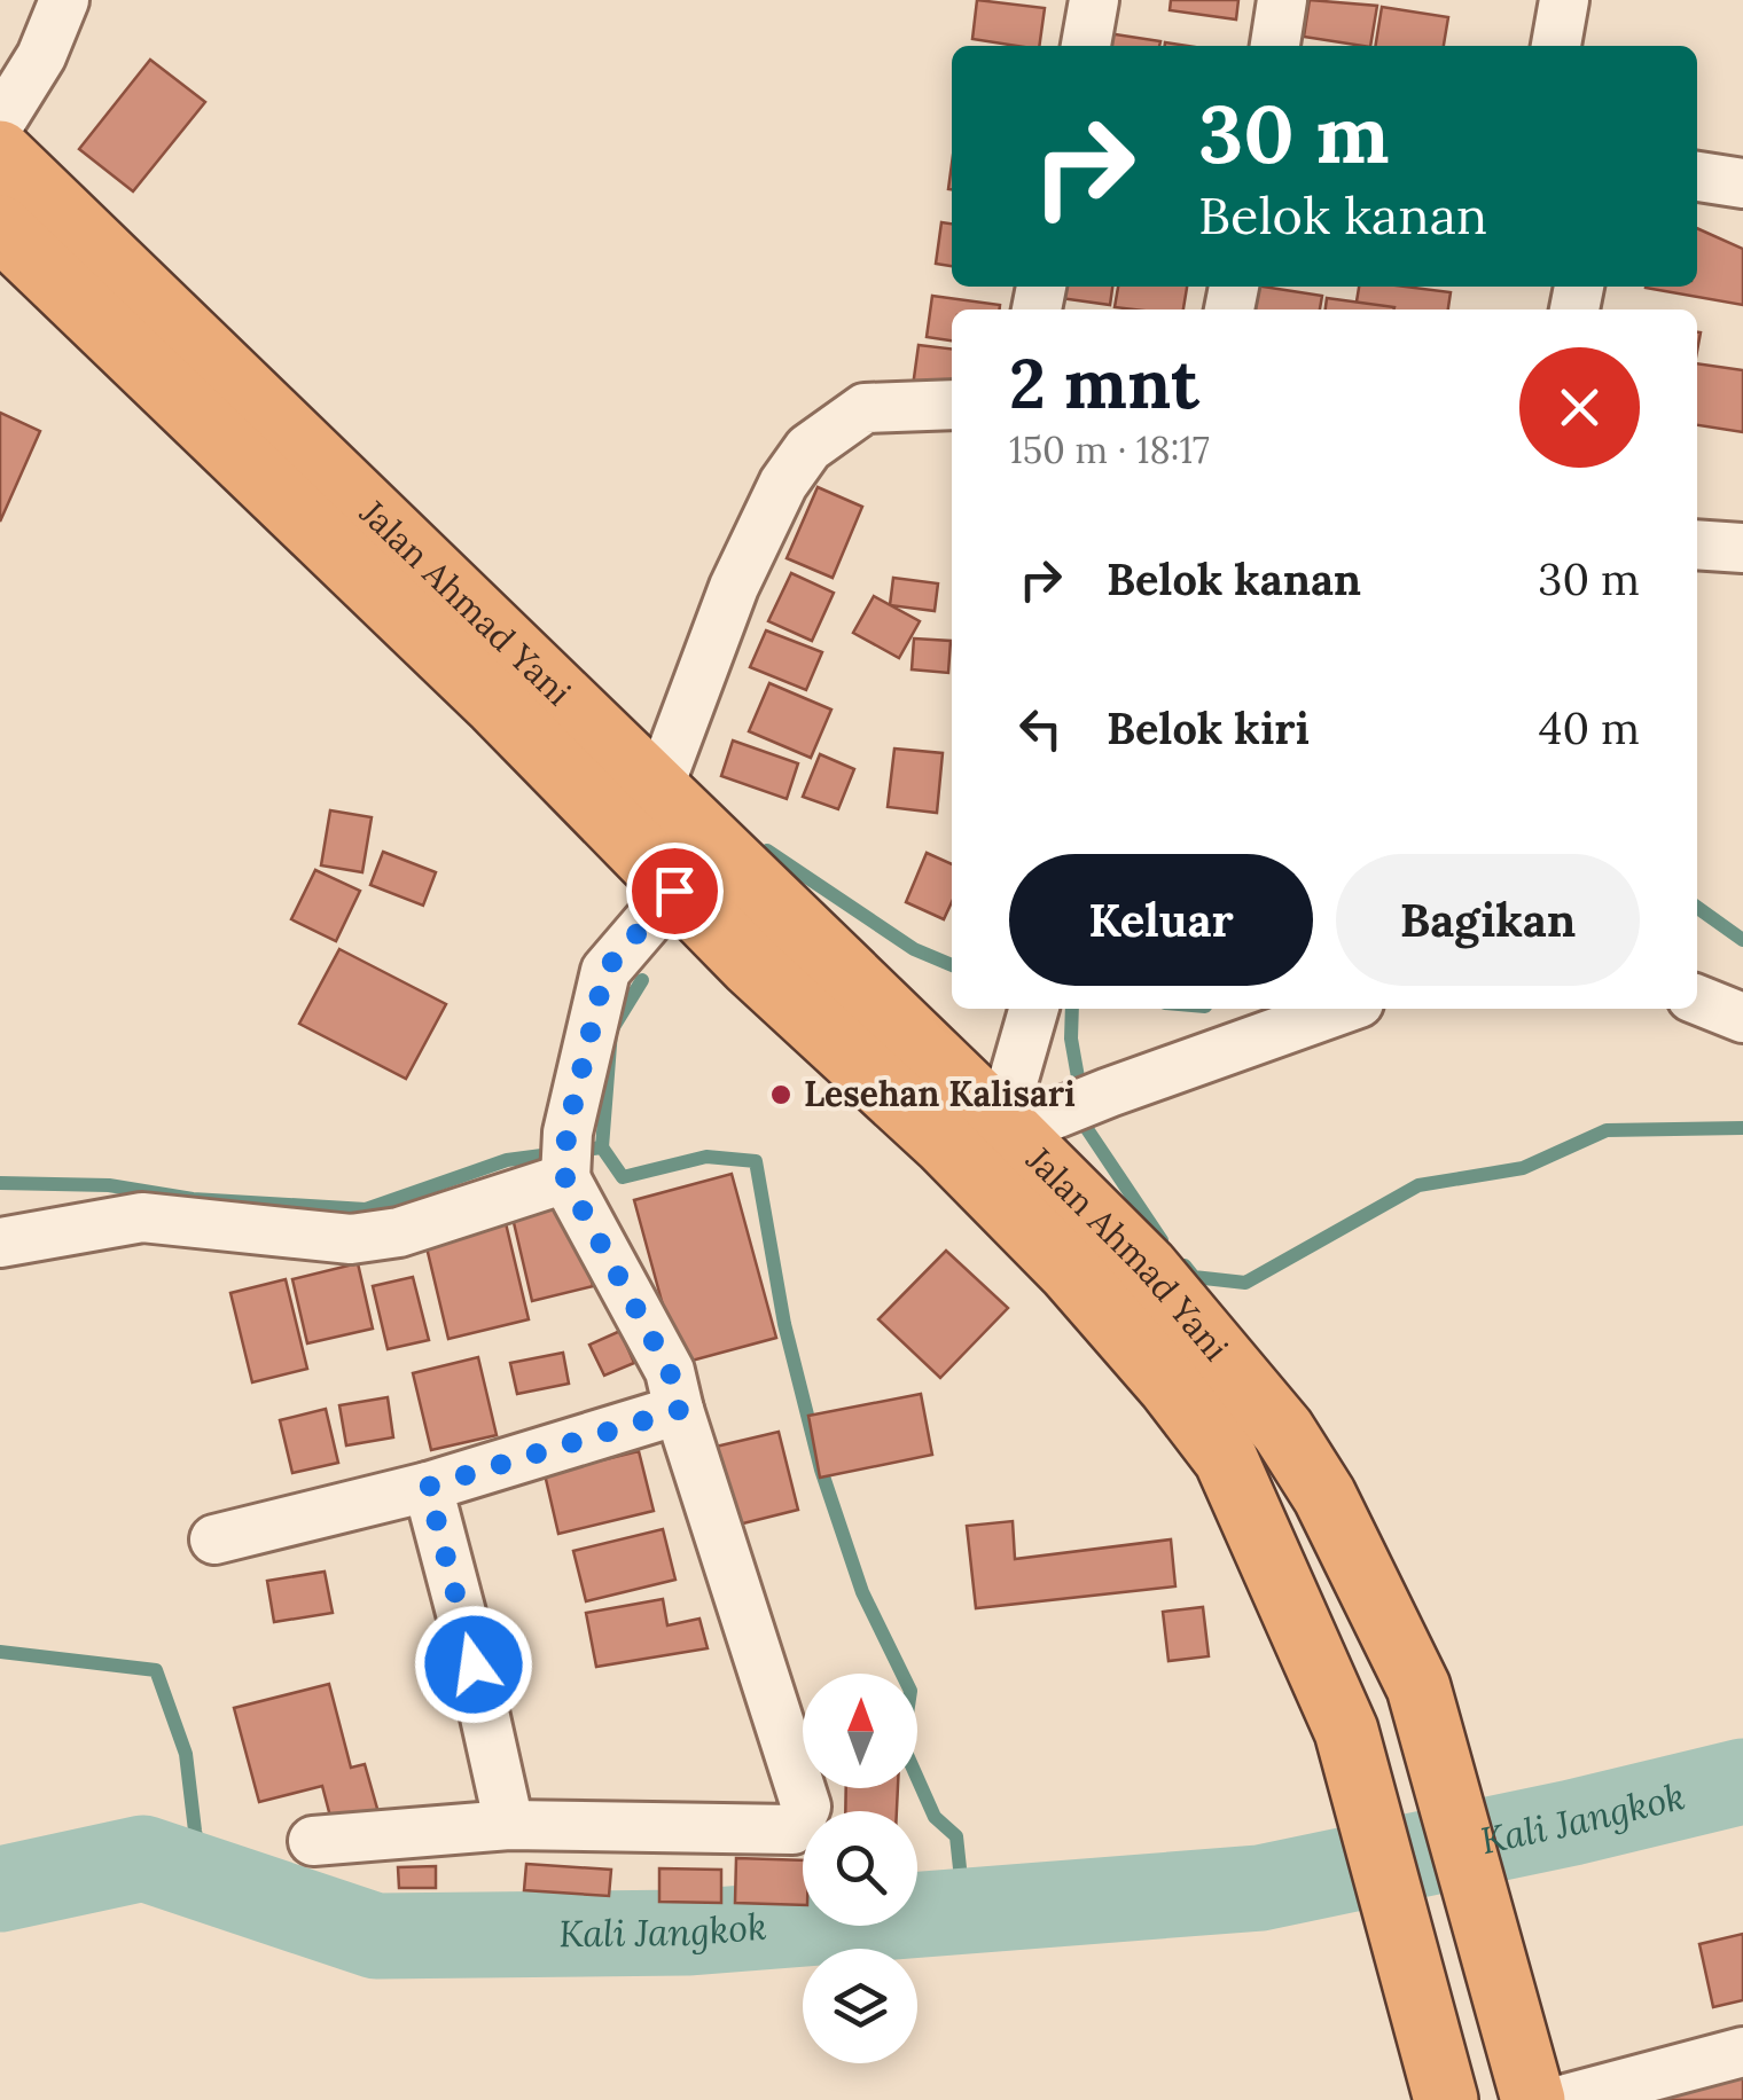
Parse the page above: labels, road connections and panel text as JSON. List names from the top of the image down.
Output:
{
  "streets": {
    "highway": ["Jalan Ahmad Yani"]
  },
  "water": ["Kali Jangkok"],
  "places": ["Lesehan Kalisari"],
  "north": "top",
  "page": {
    "turn": ["30 m", "Belok kanan"],
    "heading": ["2 mnt", "150 m · 18:17"],
    "list": [
      {
        "name": "Belok kanan",
        "value": "30 m"
      },
      {
        "name": "Belok kiri",
        "value": "40 m"
      }
    ],
    "buttons": ["Keluar", "Bagikan"]
  }
}
